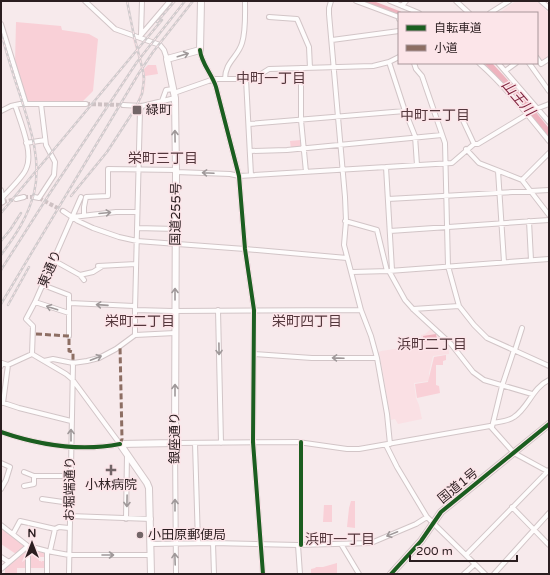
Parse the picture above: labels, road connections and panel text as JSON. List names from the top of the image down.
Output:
{
  "streets": {
    "highway": ["国道255号", "銀座通り", "国道1号"],
    "street": ["東通り", "お堀端通り"]
  },
  "crossings": [
    ["国道255号", "銀座通り"]
  ],
  "one_way": ["国道255号"],
  "districts": [
    "中町一丁目",
    "中町二丁目",
    "栄町三丁目",
    "栄町二丁目",
    "栄町四丁目",
    "浜町二丁目",
    "浜町一丁目"
  ],
  "water": ["山王川"],
  "places": {
    "transit": ["緑町"],
    "health": ["小林病院"],
    "other": ["小田原郵便局"]
  },
  "legend": ["自転車道", "小道"],
  "scale_bar": "200 m",
  "north": "top"
}
